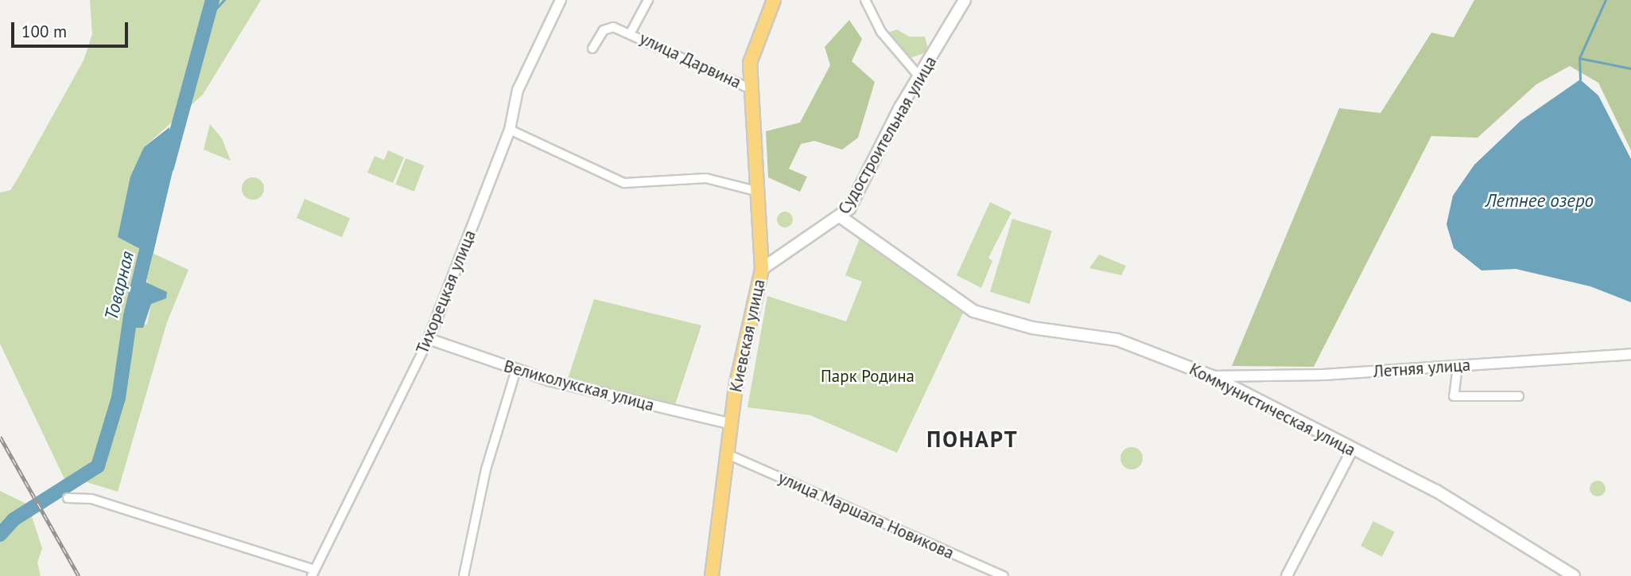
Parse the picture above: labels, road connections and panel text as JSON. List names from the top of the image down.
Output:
{
  "streets": {
    "main road": ["Судостроительная улица", "Киевская улица", "Коммунистическая улица"],
    "street": [
      "улица Дарвина",
      "Тихорецкая улица",
      "Летняя улица",
      "Великолукская улица",
      "улица Маршала Новикова"
    ]
  },
  "crossings": [
    ["улица Дарвина", "Киевская улица"],
    ["Судостроительная улица", "Киевская улица"],
    ["Судостроительная улица", "Коммунистическая улица"],
    ["Тихорецкая улица", "Великолукская улица"],
    ["Киевская улица", "Великолукская улица"],
    ["Киевская улица", "улица Маршала Новикова"],
    ["Летняя улица", "Коммунистическая улица"]
  ],
  "districts": ["ПОНАРТ"],
  "water": ["Летнее озеро", "Товарная"],
  "parks": ["Парк Родина"],
  "scale_bar": "100 m"
}
